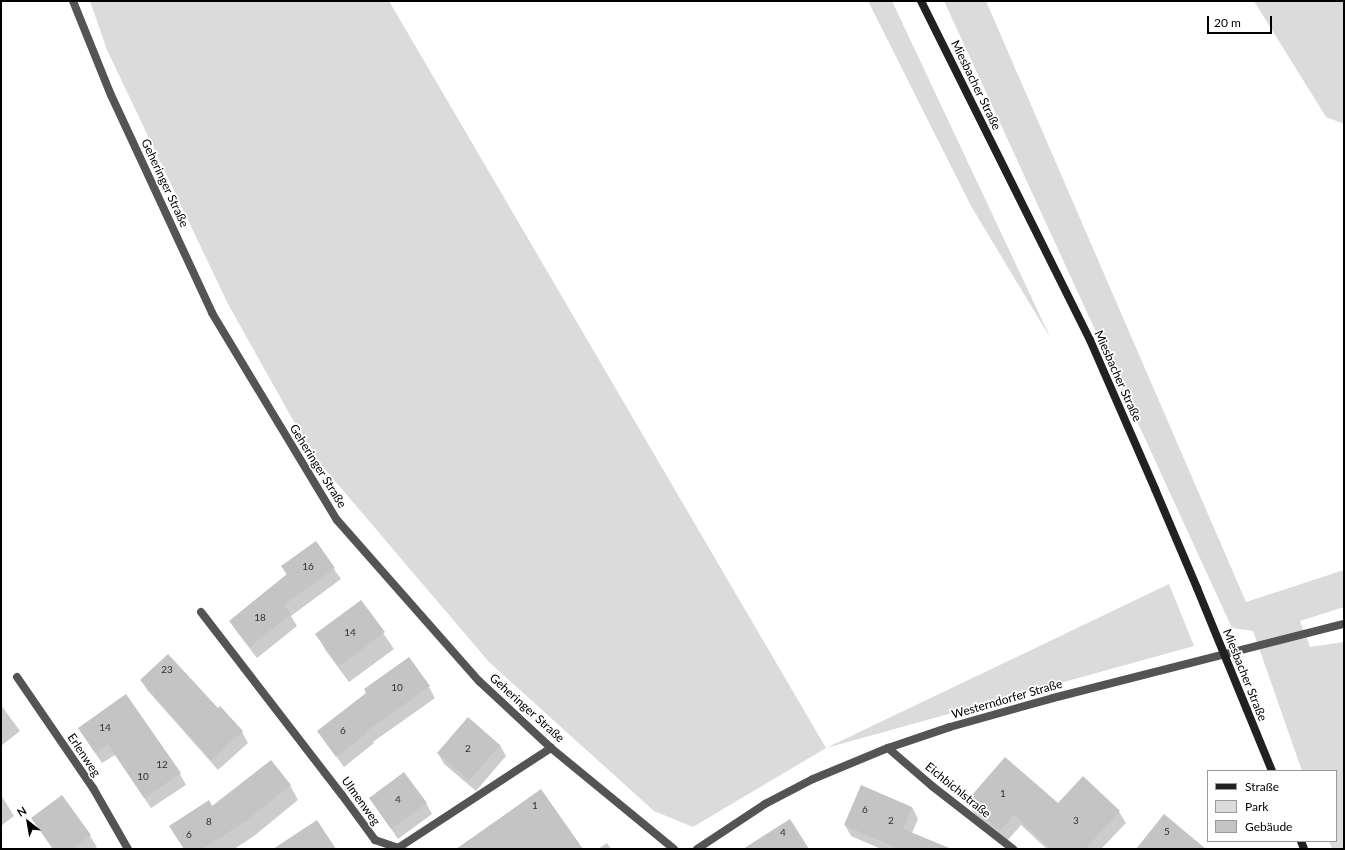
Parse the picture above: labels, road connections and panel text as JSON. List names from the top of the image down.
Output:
{
  "streets": {
    "main road": ["Miesbacher Straße"],
    "street": [
      "Geheringer Straße",
      "Westerndorfer Straße",
      "Erlenweg",
      "Eichbichlstraße",
      "Ulmenweg"
    ]
  },
  "crossings": [
    ["Geheringer Straße", "Ulmenweg"],
    ["Westerndorfer Straße", "Eichbichlstraße"]
  ],
  "house_numbers": [
    "16",
    "18",
    "14",
    "23",
    "10",
    "14",
    "6",
    "2",
    "12",
    "10",
    "1",
    "4",
    "1",
    "6",
    "2",
    "3",
    "8",
    "5",
    "4",
    "6"
  ],
  "legend": ["Straße", "Park", "Gebäude"],
  "scale_bar": "20 m",
  "north": "top left"
}
